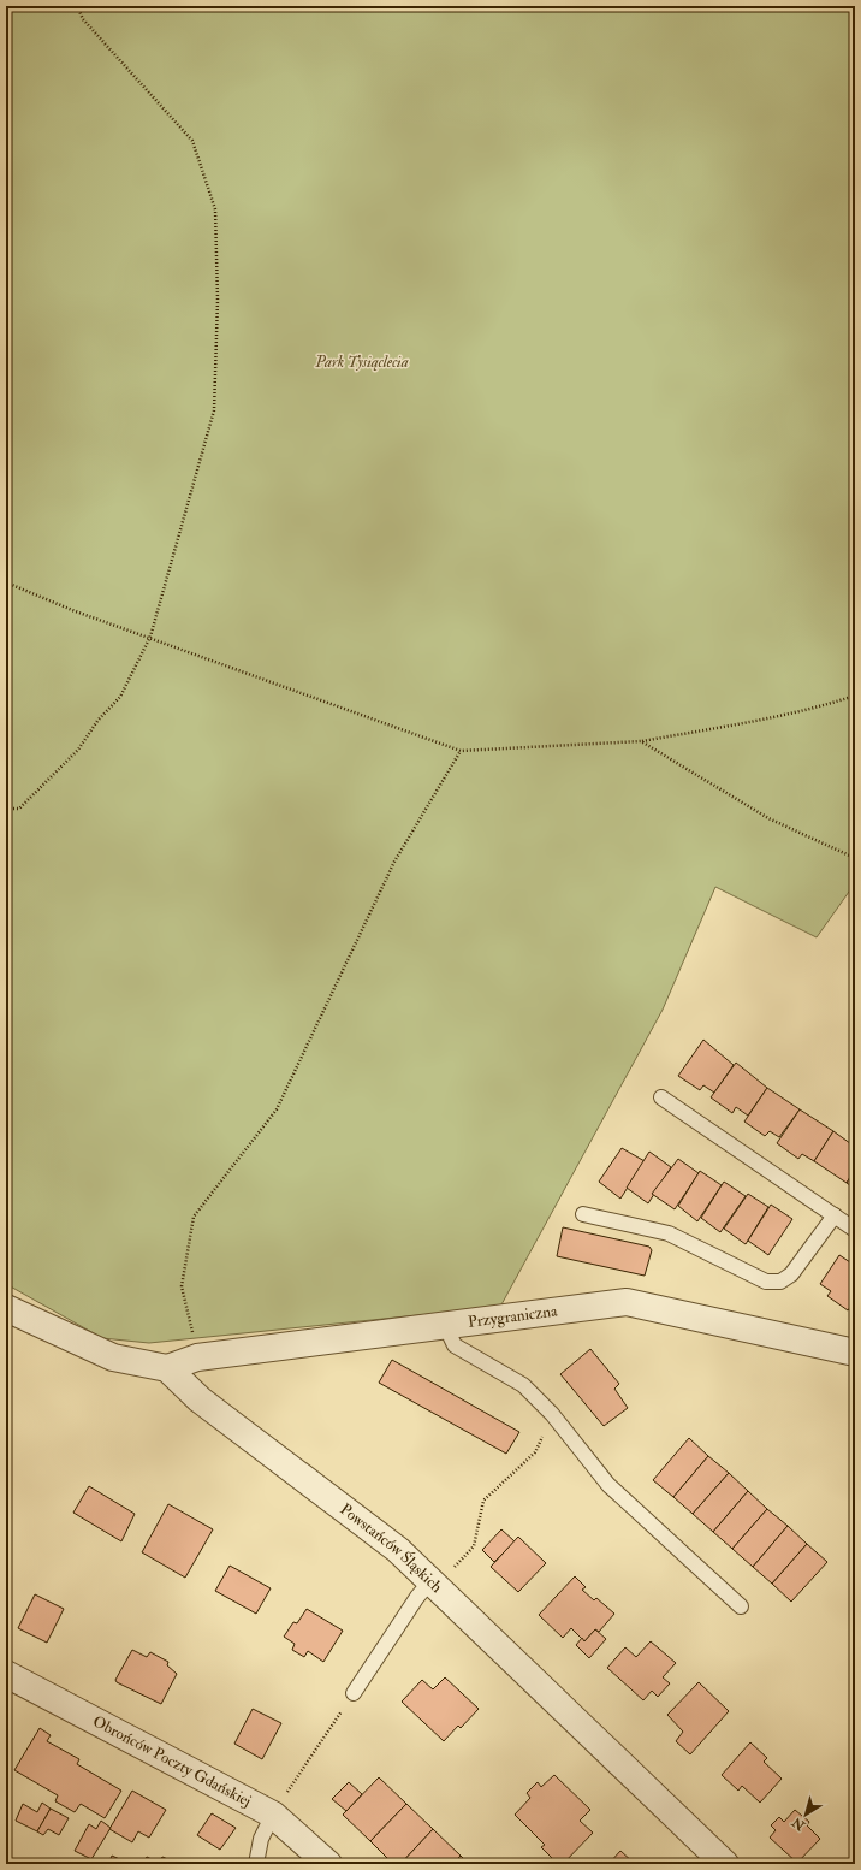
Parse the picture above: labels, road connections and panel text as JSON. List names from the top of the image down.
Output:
{
  "streets": {
    "street": ["Przygraniczna", "Powstańców Śląskich", "Obrońców Poczty Gdańskiej"]
  },
  "crossings": [
    ["Przygraniczna", "Powstańców Śląskich"]
  ],
  "parks": ["Park Tysiąclecia"],
  "north": "bottom left"
}
